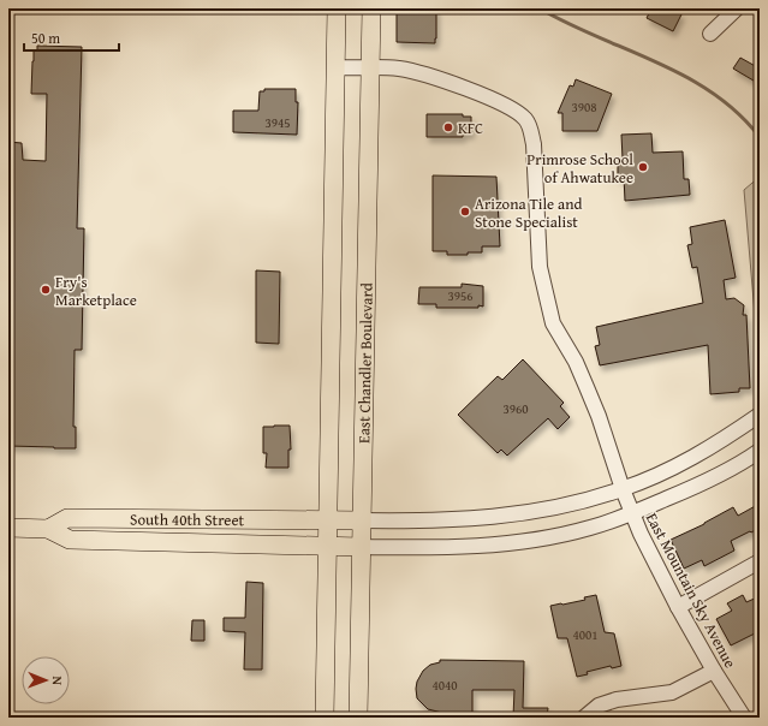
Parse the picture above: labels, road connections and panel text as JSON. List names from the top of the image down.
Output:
{
  "streets": {
    "main road": ["East Chandler Boulevard", "South 40th Street"],
    "street": ["East Mountain Sky Avenue"]
  },
  "crossings": [
    ["East Chandler Boulevard", "South 40th Street"],
    ["East Chandler Boulevard", "East Mountain Sky Avenue"]
  ],
  "places": [
    "KFC",
    "Primrose School of Ahwatukee",
    "Arizona Tile and Stone Specialist",
    "Fry's Marketplace"
  ],
  "house_numbers": [
    "3908",
    "3945",
    "3956",
    "3960",
    "4001",
    "4040"
  ],
  "scale_bar": "50 m",
  "north": "right"
}
